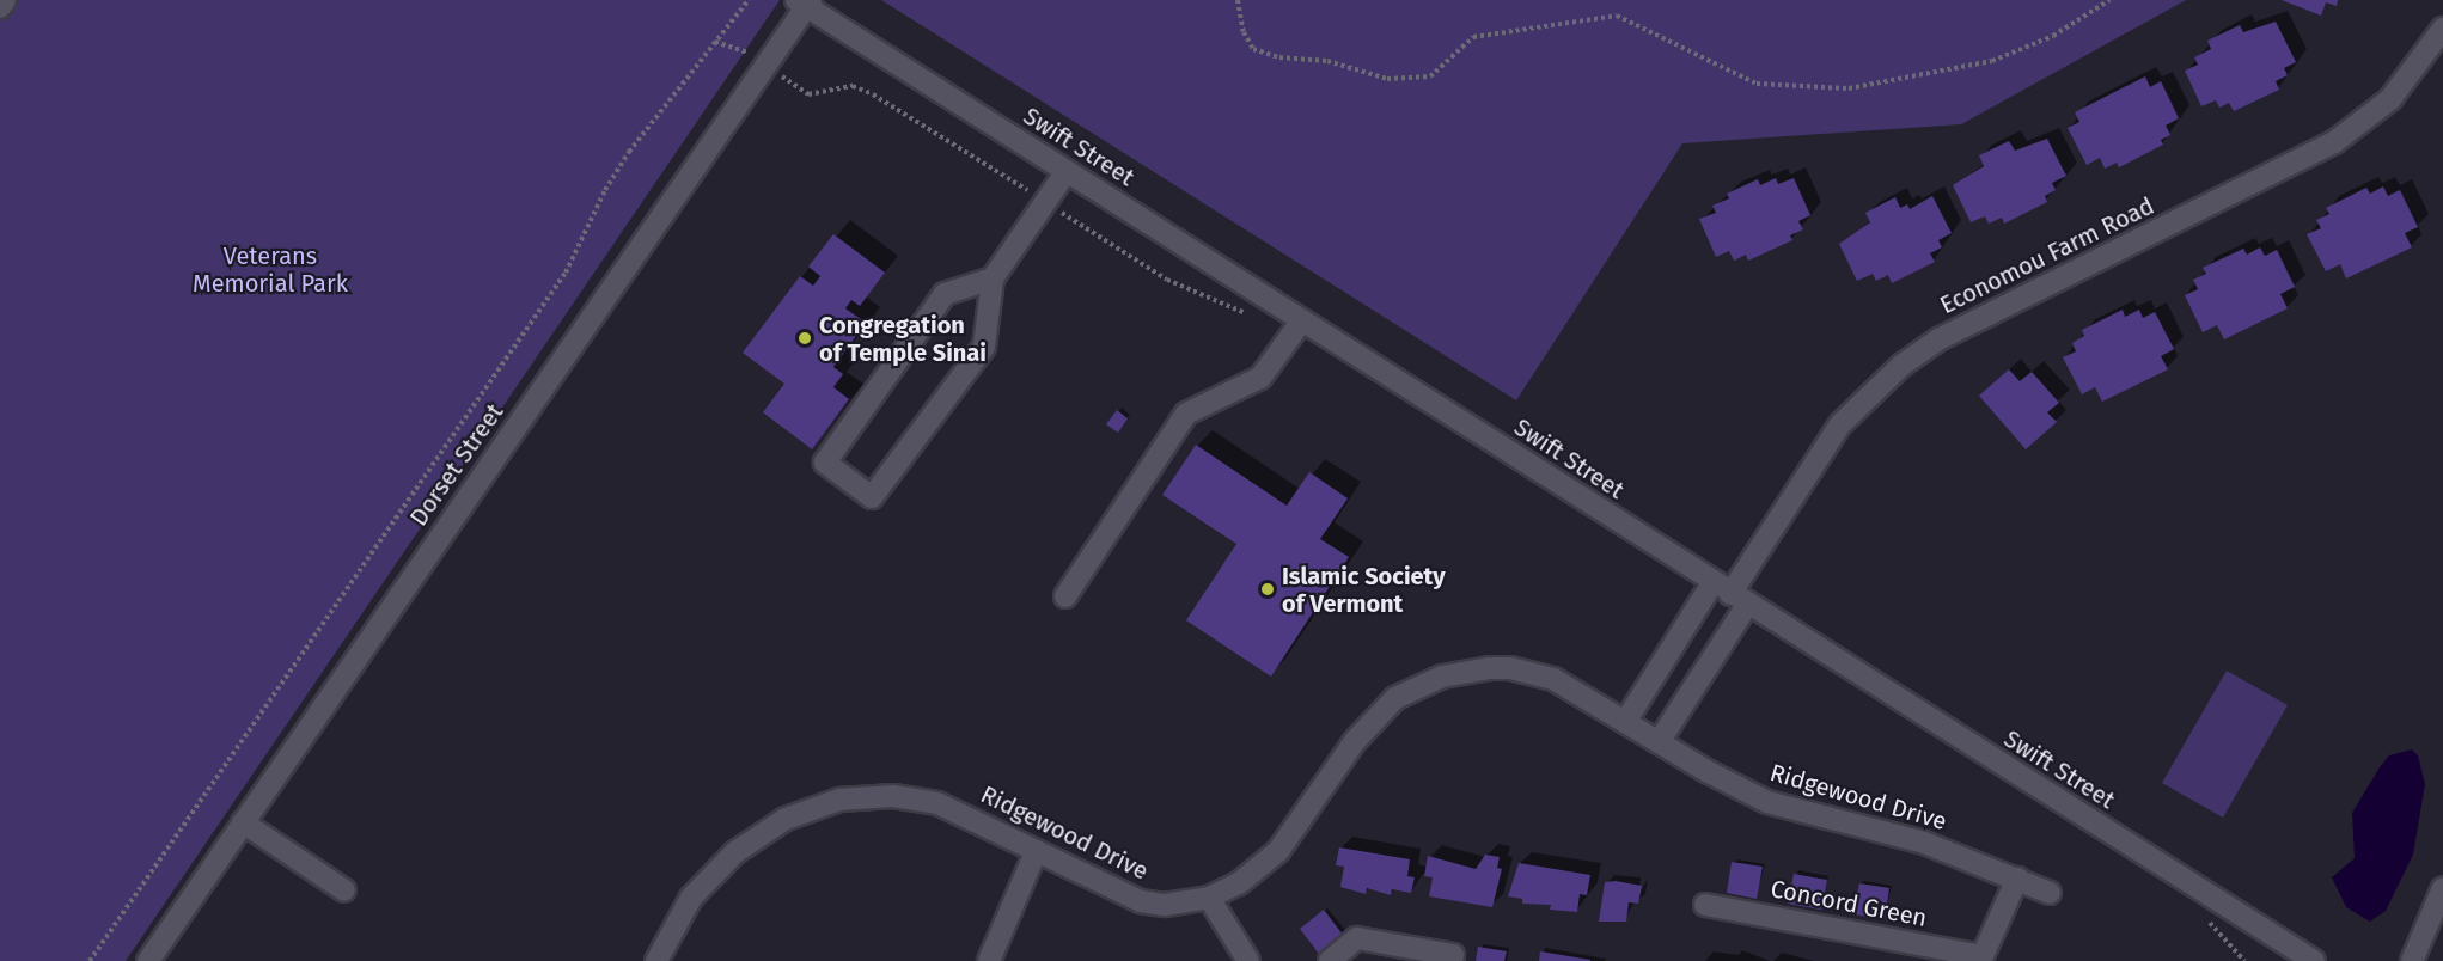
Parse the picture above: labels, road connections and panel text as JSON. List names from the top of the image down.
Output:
{
  "streets": {
    "street": [
      "Swift Street",
      "Economou Farm Road",
      "Dorset Street",
      "Ridgewood Drive",
      "Concord Green"
    ]
  },
  "crossings": [
    ["Swift Street", "Economou Farm Road"],
    ["Swift Street", "Dorset Street"]
  ],
  "parks": ["Veterans Memorial Park"],
  "places": ["Congregation of Temple Sinai", "Islamic Society of Vermont"]
}
